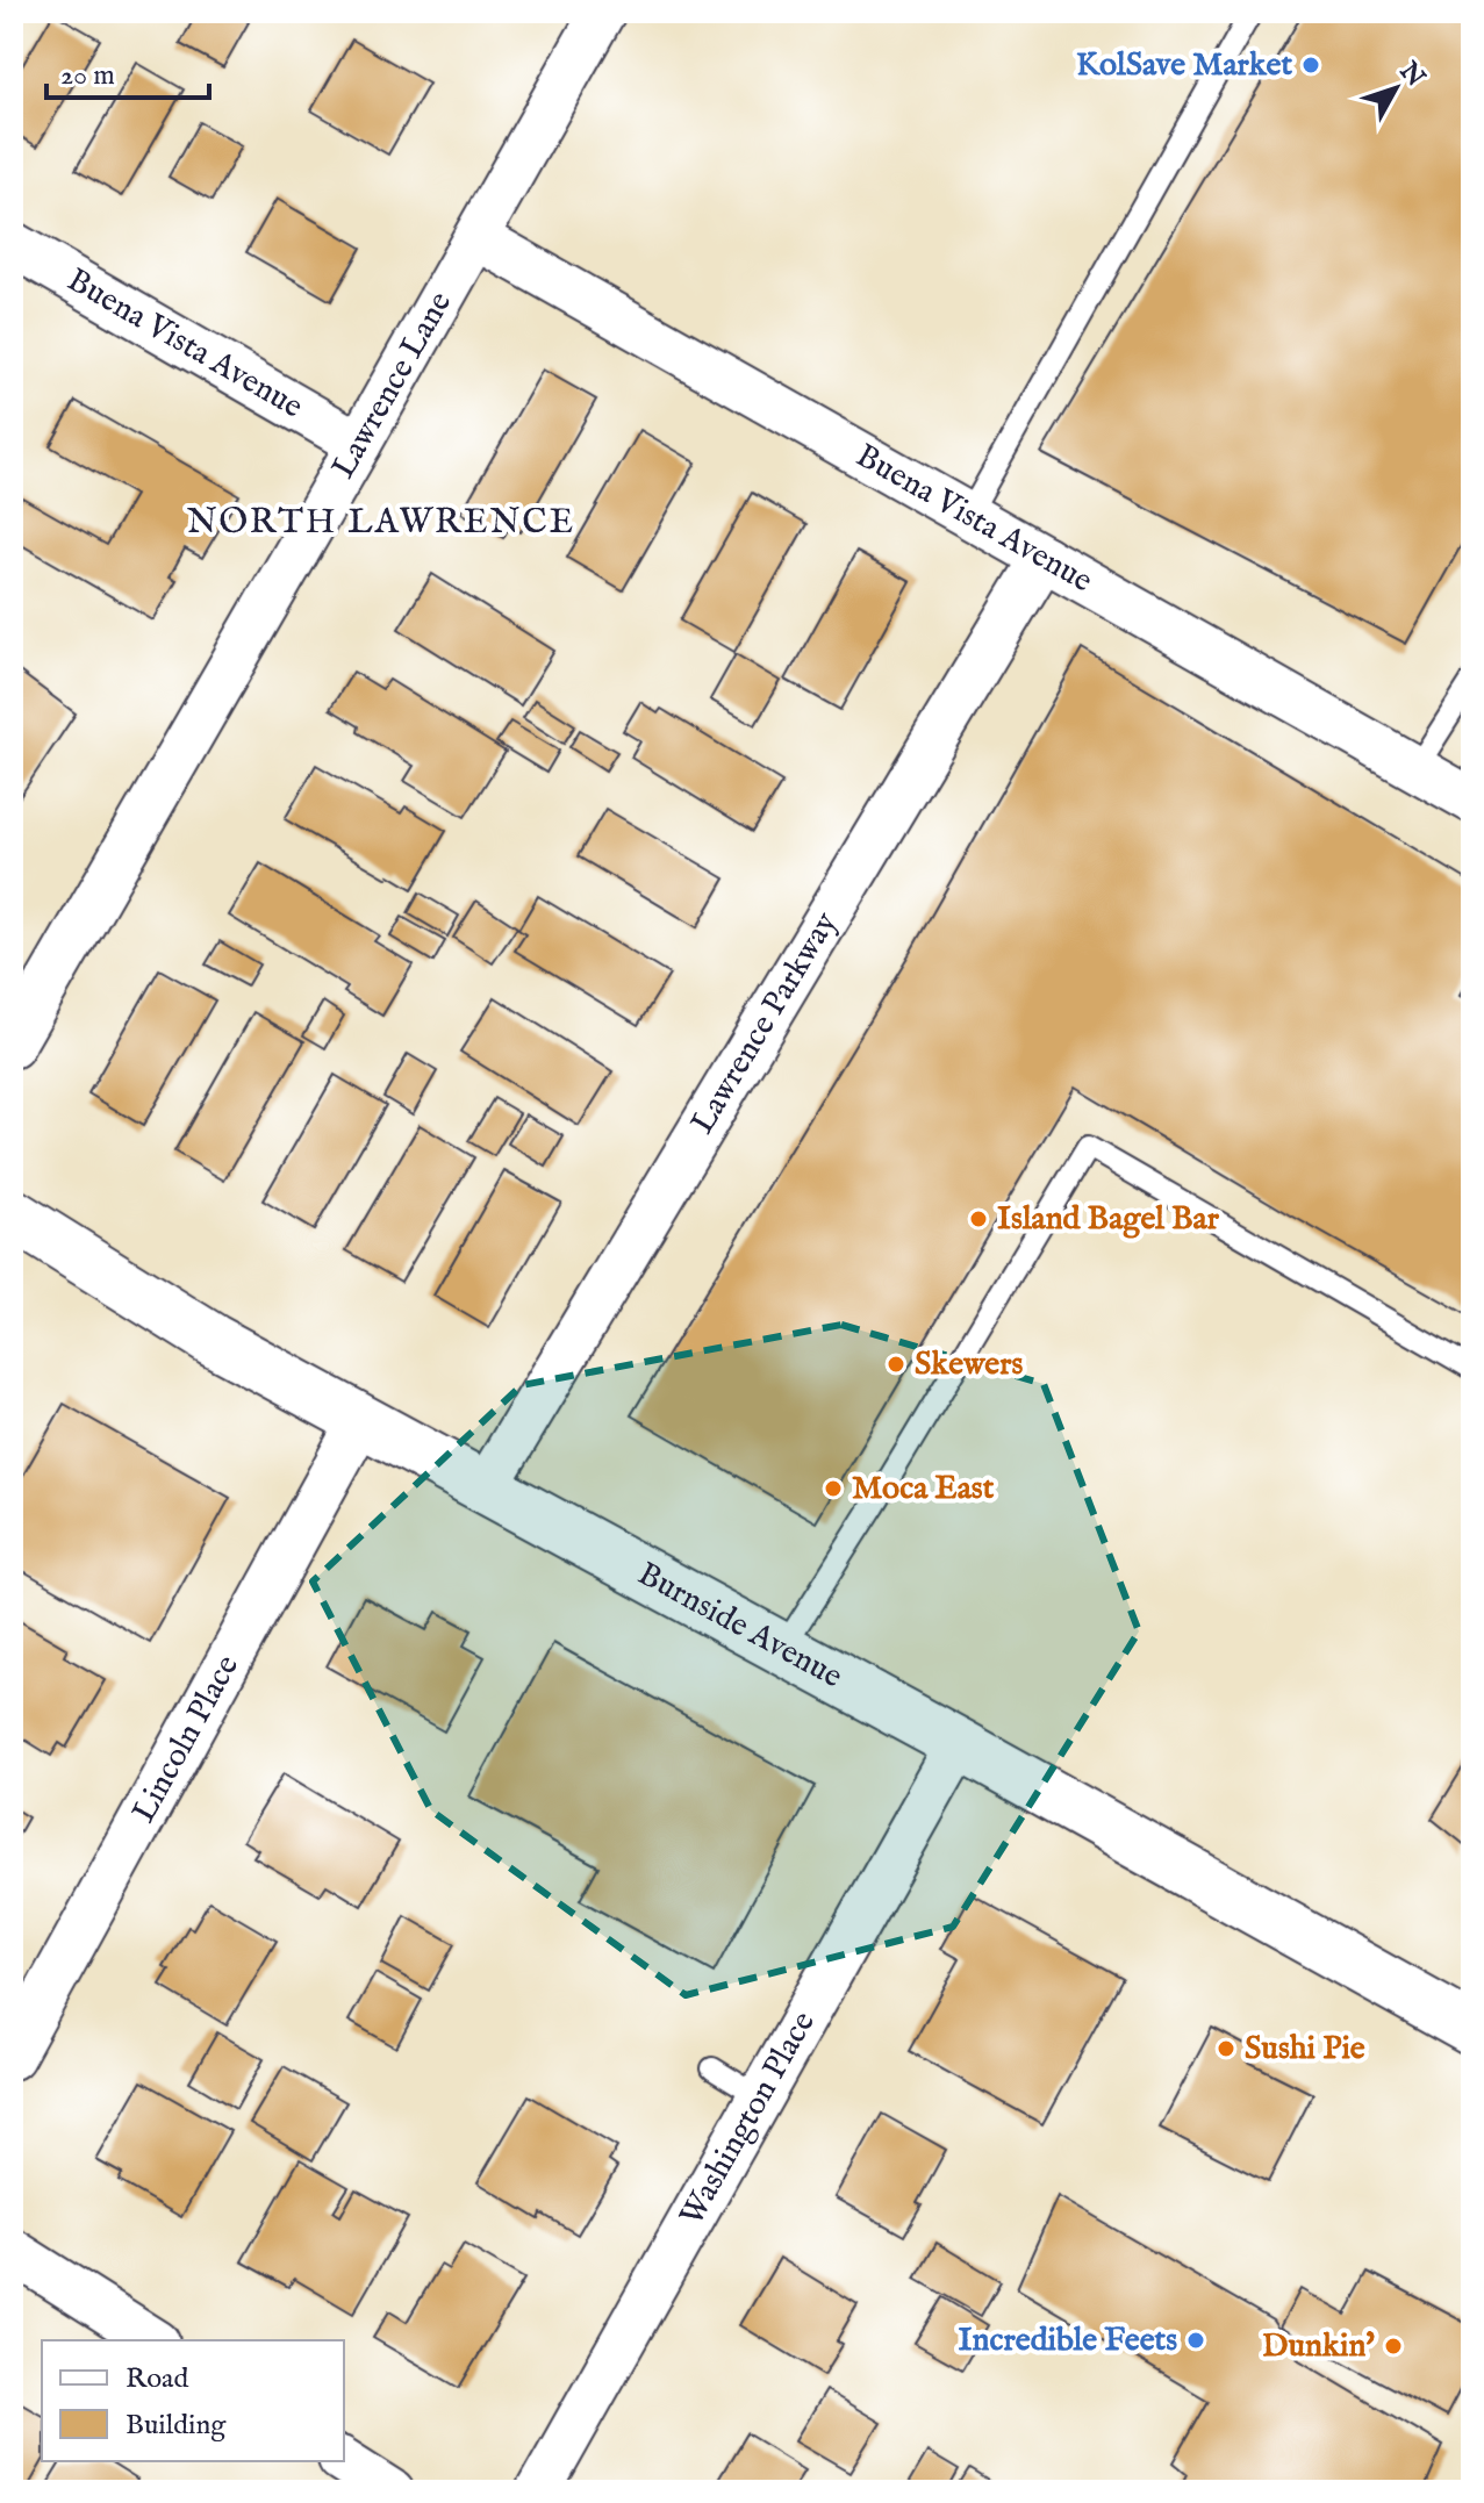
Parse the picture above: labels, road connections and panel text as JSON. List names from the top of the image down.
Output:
{
  "streets": {
    "main road": ["Burnside Avenue"],
    "street": [
      "Buena Vista Avenue",
      "Lawrence Lane",
      "Lawrence Parkway",
      "Lincoln Place",
      "Washington Place"
    ]
  },
  "crossings": [
    ["Buena Vista Avenue", "Lawrence Lane"],
    ["Buena Vista Avenue", "Lawrence Parkway"],
    ["Lawrence Parkway", "Burnside Avenue"],
    ["Burnside Avenue", "Lincoln Place"],
    ["Burnside Avenue", "Washington Place"]
  ],
  "districts": ["NORTH LAWRENCE"],
  "places": [
    "KolSave Market",
    "Island Bagel Bar",
    "Skewers",
    "Moca East",
    "Sushi Pie",
    "Incredible Feets",
    "Dunkin'"
  ],
  "legend": ["Road", "Building"],
  "scale_bar": "20 m",
  "north": "top right"
}
